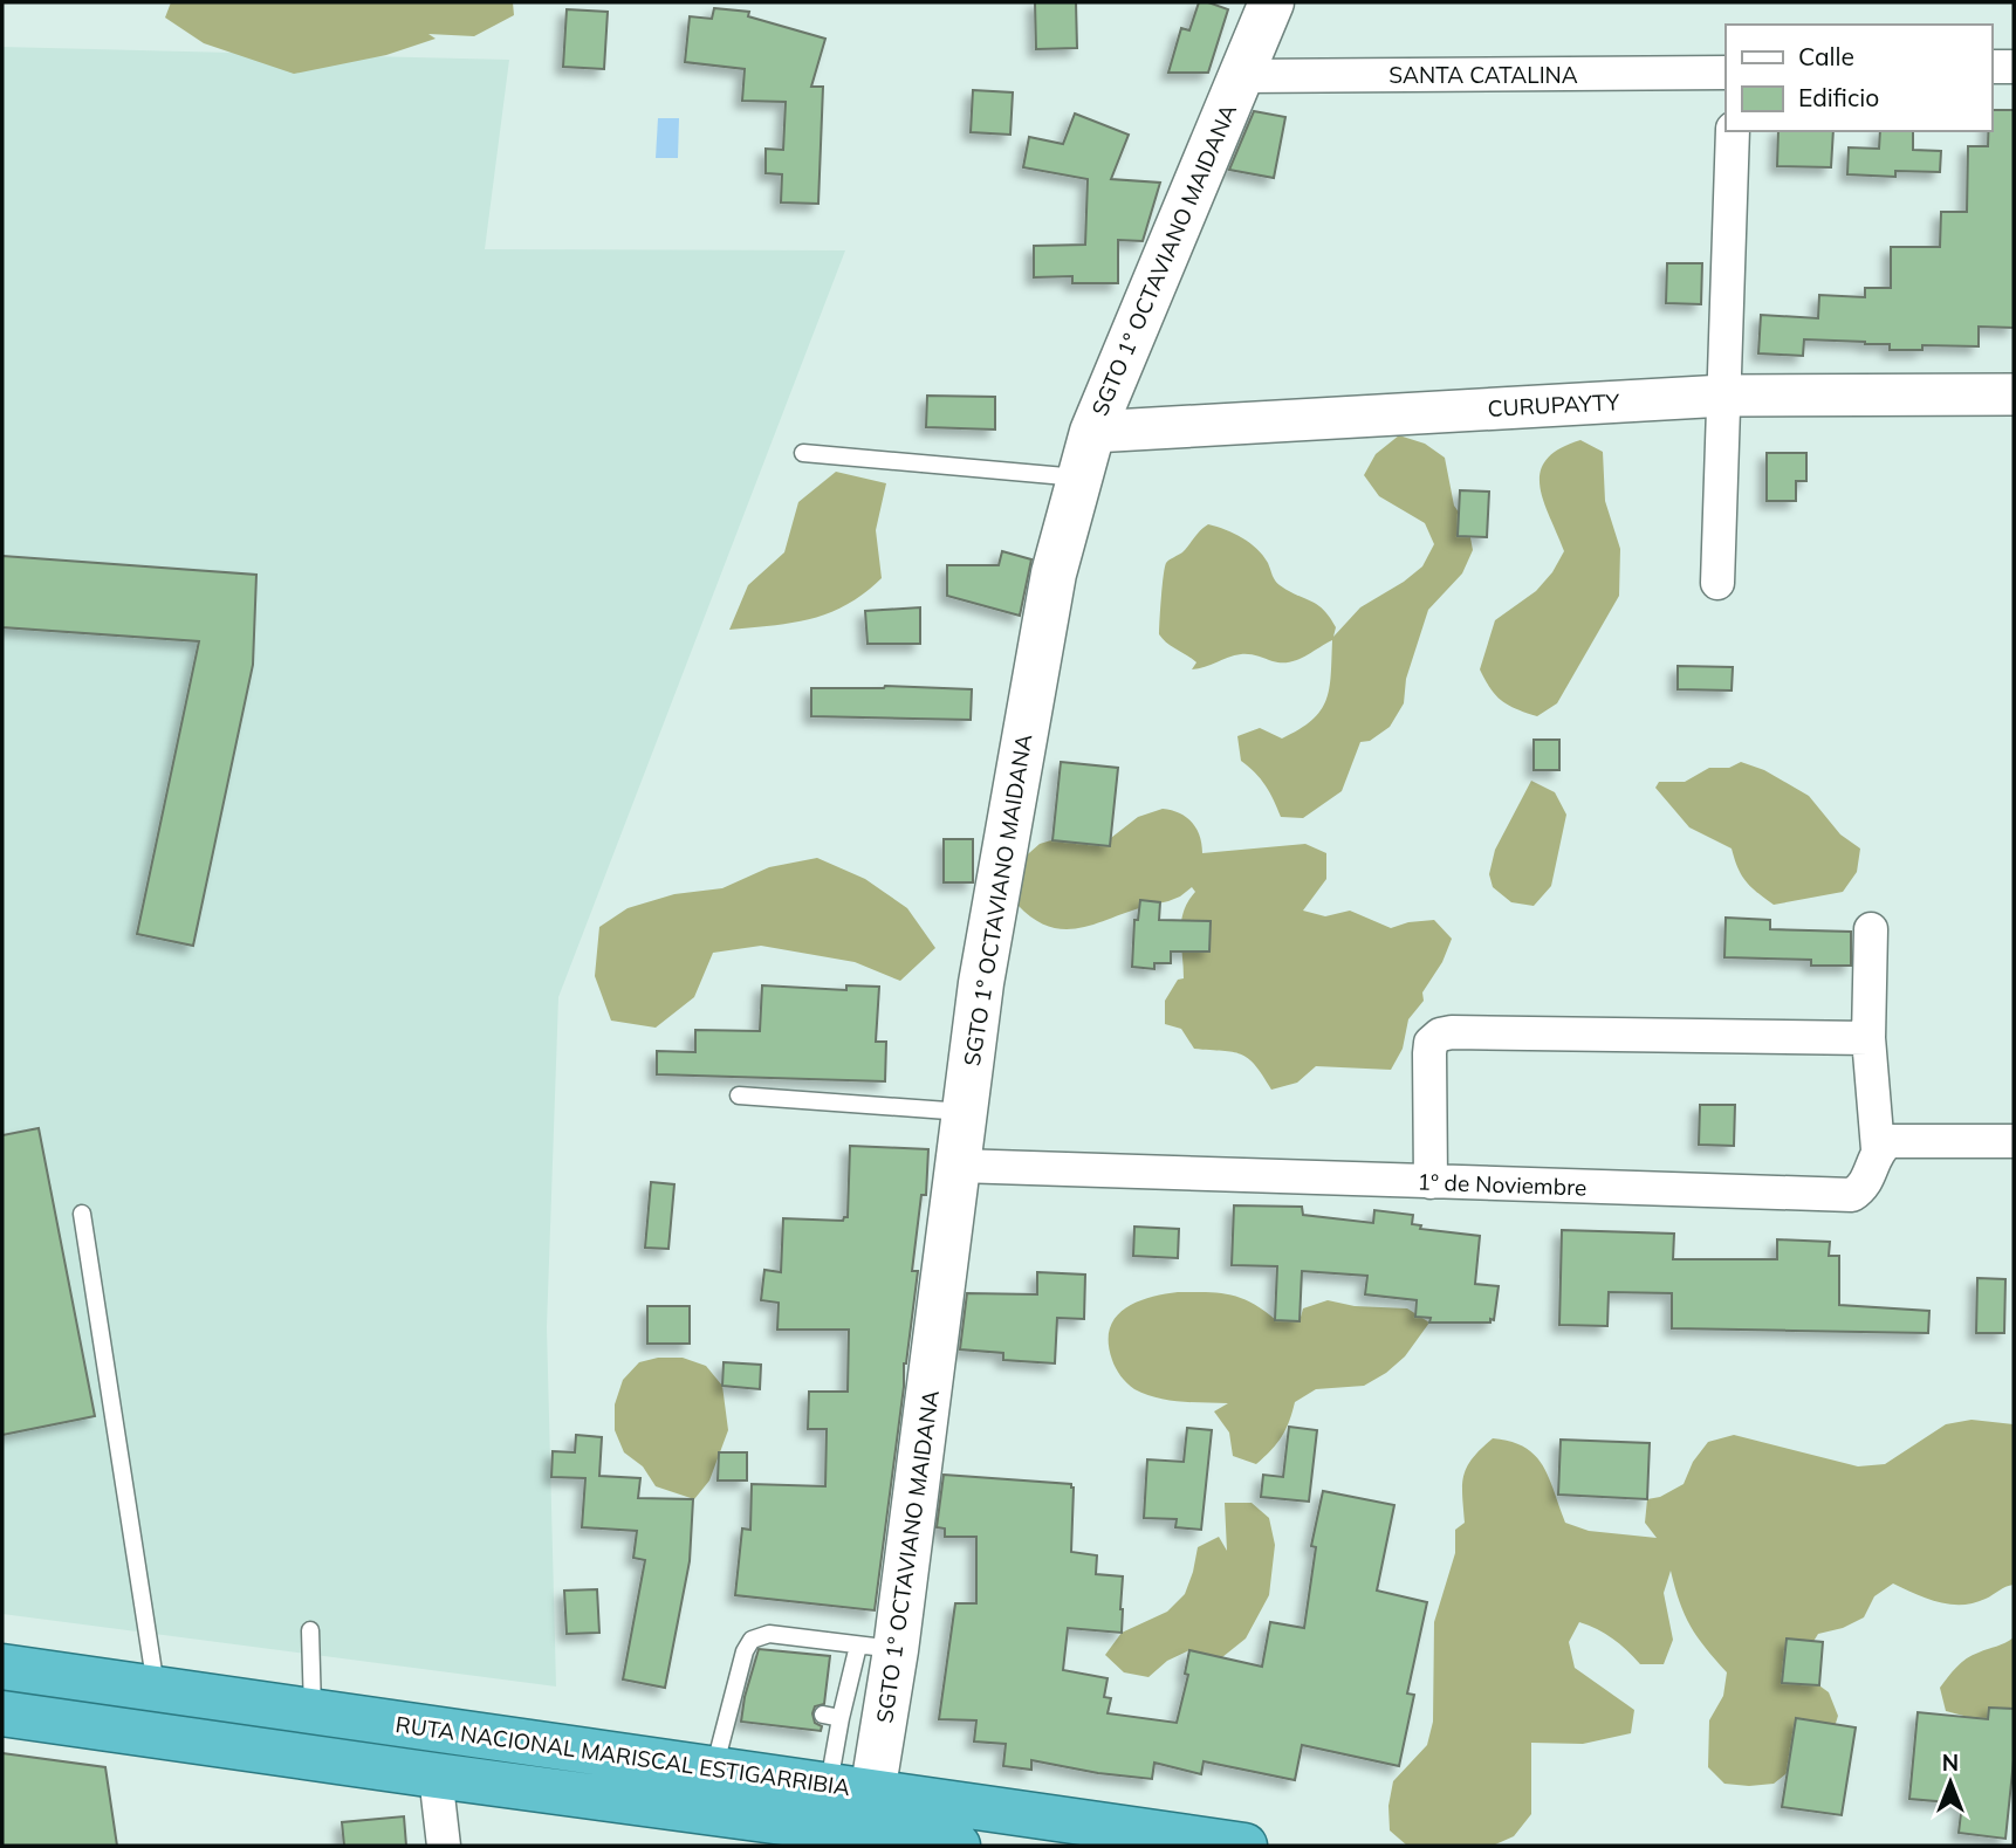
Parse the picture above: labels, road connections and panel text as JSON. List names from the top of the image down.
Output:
{
  "streets": {
    "highway": ["RUTA NACIONAL MARISCAL ESTIGARRIBIA"],
    "main road": ["SGTO 1° OCTAVIANO MAIDANA"],
    "street": ["SANTA CATALINA", "CURUPAYTY", "1º de Noviembre"]
  },
  "crossings": [
    ["SANTA CATALINA", "SGTO 1° OCTAVIANO MAIDANA"],
    ["SGTO 1° OCTAVIANO MAIDANA", "CURUPAYTY"],
    ["SGTO 1° OCTAVIANO MAIDANA", "1º de Noviembre"],
    ["SGTO 1° OCTAVIANO MAIDANA", "RUTA NACIONAL MARISCAL ESTIGARRIBIA"]
  ],
  "legend": ["Calle", "Edificio"],
  "north": "top"
}
